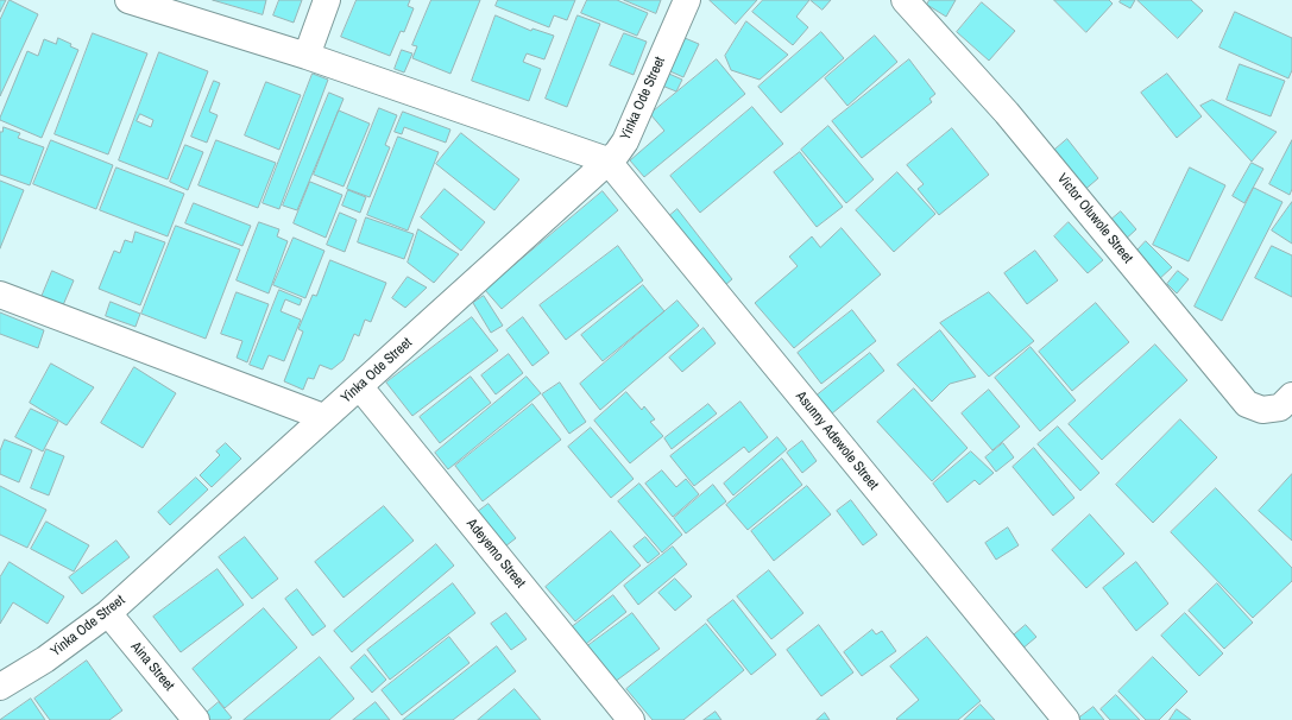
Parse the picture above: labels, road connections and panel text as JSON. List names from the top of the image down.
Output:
{
  "streets": {
    "street": [
      "Yinka Ode Street",
      "Victor Oluwole Street",
      "Asunny Adewole Street",
      "Adeyemo Street",
      "Aina Street"
    ]
  },
  "crossings": [
    ["Yinka Ode Street", "Asunny Adewole Street"],
    ["Yinka Ode Street", "Adeyemo Street"],
    ["Yinka Ode Street", "Aina Street"]
  ]
}
